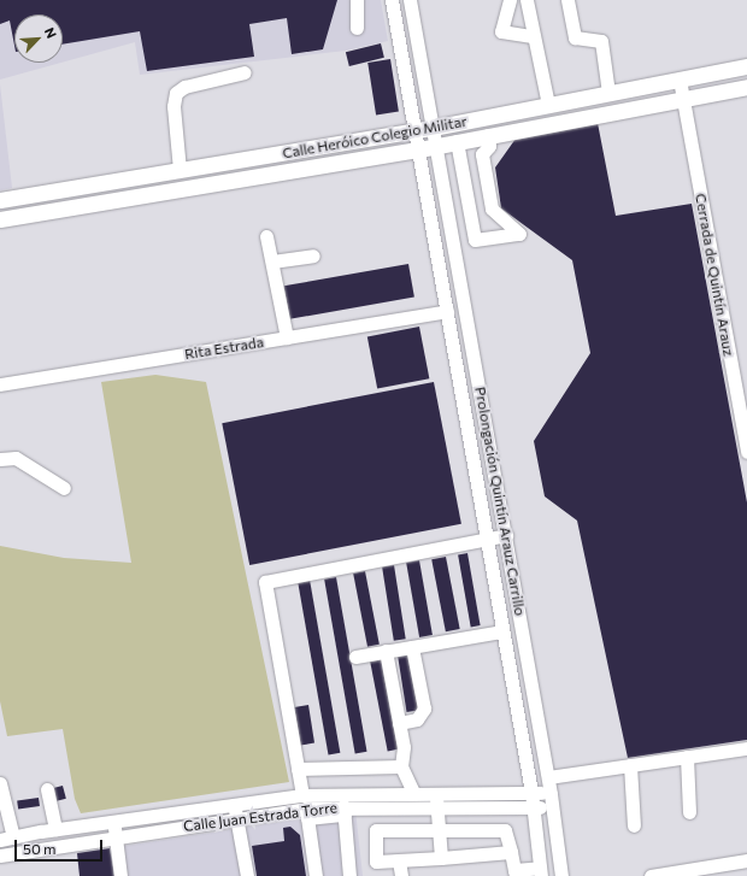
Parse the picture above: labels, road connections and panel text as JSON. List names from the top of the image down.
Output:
{
  "streets": {
    "main road": ["Calle Heróico Colegio Militar"],
    "street": [
      "Cerrada de Quintín Arauz",
      "Rita Estrada",
      "Prolongación Quintín Arauz Carrillo",
      "Calle Juan Estrada Torre"
    ]
  },
  "crossings": [
    ["Calle Heróico Colegio Militar", "Cerrada de Quintín Arauz"],
    ["Calle Heróico Colegio Militar", "Prolongación Quintín Arauz Carrillo"],
    ["Rita Estrada", "Prolongación Quintín Arauz Carrillo"],
    ["Prolongación Quintín Arauz Carrillo", "Calle Juan Estrada Torre"]
  ],
  "scale_bar": "50 m",
  "north": "top right"
}
